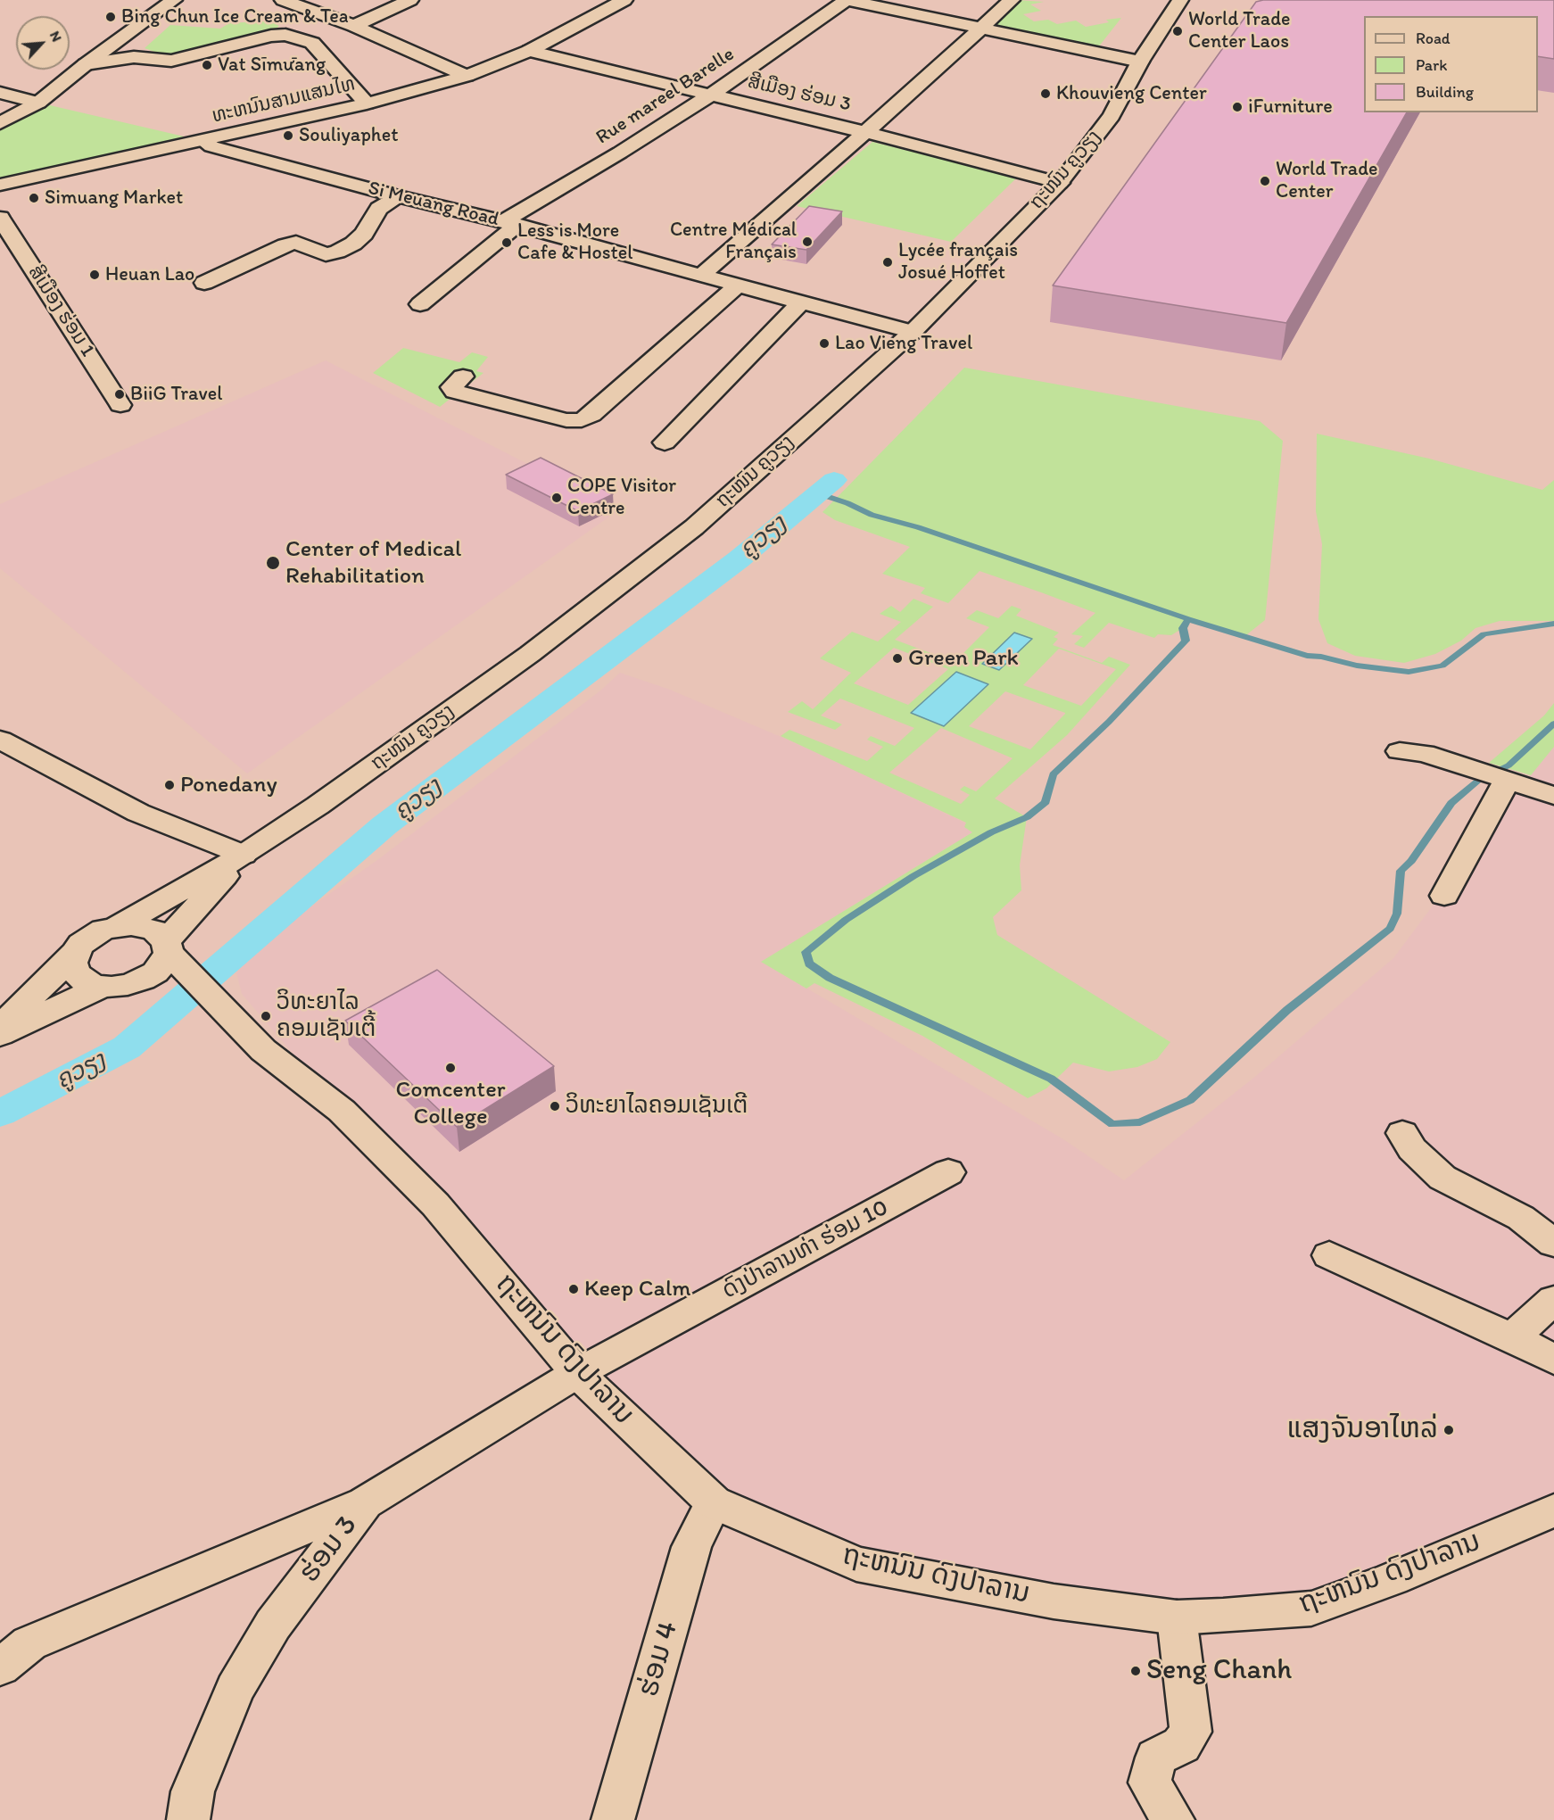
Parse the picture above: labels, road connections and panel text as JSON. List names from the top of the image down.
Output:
{
  "streets": {
    "street": [
      "ສີເມືອງ ຮ່ອມ 3",
      "Rue mareel Barelle",
      "ທະຫນົນສາມແສນໄທ",
      "ຖະໜົນ ຄູວຽງ",
      "Si Meuang Road",
      "ສີເມືອງ ຮ່ອມ 1",
      "ດົງປ່າລານທ່າ ຮ່ອມ 10",
      "ຖະຫນົນ ດົງປາລານ",
      "ຮ່ອມ 3",
      "ຮ່ອມ 4"
    ]
  },
  "crossings": [
    ["ສີເມືອງ ຮ່ອມ 3", "Rue mareel Barelle"],
    ["ສີເມືອງ ຮ່ອມ 3", "ທະຫນົນສາມແສນໄທ"],
    ["ສີເມືອງ ຮ່ອມ 3", "ຖະໜົນ ຄູວຽງ"],
    ["Rue mareel Barelle", "Si Meuang Road"],
    ["ທະຫນົນສາມແສນໄທ", "Si Meuang Road"],
    ["ຖະໜົນ ຄູວຽງ", "Si Meuang Road"],
    ["ດົງປ່າລານທ່າ ຮ່ອມ 10", "ຖະຫນົນ ດົງປາລານ"],
    ["ດົງປ່າລານທ່າ ຮ່ອມ 10", "ຮ່ອມ 3"],
    ["ຖະຫນົນ ດົງປາລານ", "ຮ່ອມ 3"],
    ["ຖະຫນົນ ດົງປາລານ", "ຮ່ອມ 4"]
  ],
  "water": ["ຄູວຽງ"],
  "places": [
    "Bing Chun Ice Cream & Tea",
    "World Trade Center Laos",
    "Vat Sīmư̄ang",
    "Khouvieng Center",
    "iFurniture",
    "Souliyaphet",
    "World Trade Center",
    "Simuang Market",
    "Centre Médical Français",
    "Less is More Cafe & Hostel",
    "Lycée français Josué Hoffet",
    "Heuan Lao",
    "Lao Vieng Travel",
    "BiiG Travel",
    "COPE Visitor Centre",
    "Center of Medical Rehabilitation",
    "Green Park",
    "Ponedany",
    "ວິທະຍາໄລ ຄອມເຊັນເຕີ້",
    "Comcenter College",
    "ວິທະຍາໄລຄອມເຊັນເຕີ",
    "Keep Calm",
    "ແສງຈັນອາໄຫລ່",
    "Seng Chanh"
  ],
  "legend": ["Road", "Park", "Building"],
  "north": "top right"
}
